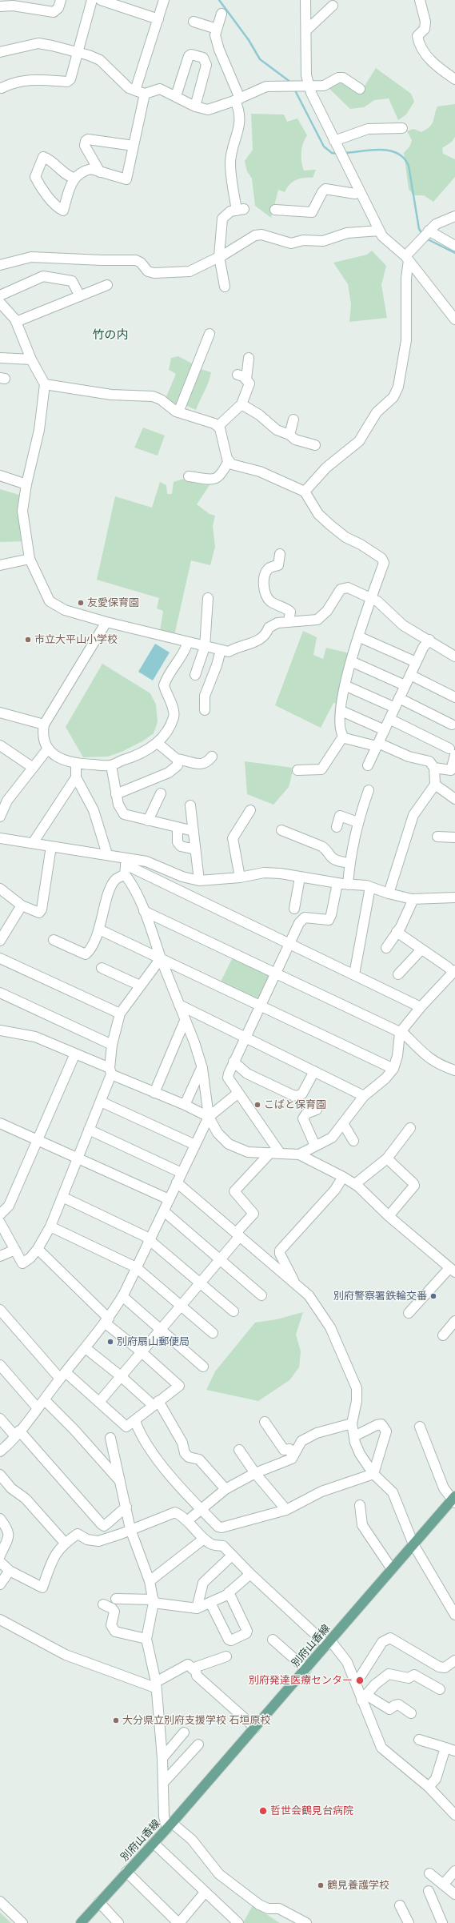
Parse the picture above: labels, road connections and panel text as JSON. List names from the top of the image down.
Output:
{
  "streets": {
    "main road": ["別府山香線"]
  },
  "districts": ["竹の内"],
  "places": [
    "友愛保育園",
    "市立大平山小学校",
    "こばと保育園",
    "別府警察署鉄輪交番",
    "別府扇山郵便局",
    "別府発達医療センター",
    "大分県立別府支援学校 石垣原校",
    "哲世会鶴見台病院",
    "鶴見養護学校"
  ]
}
